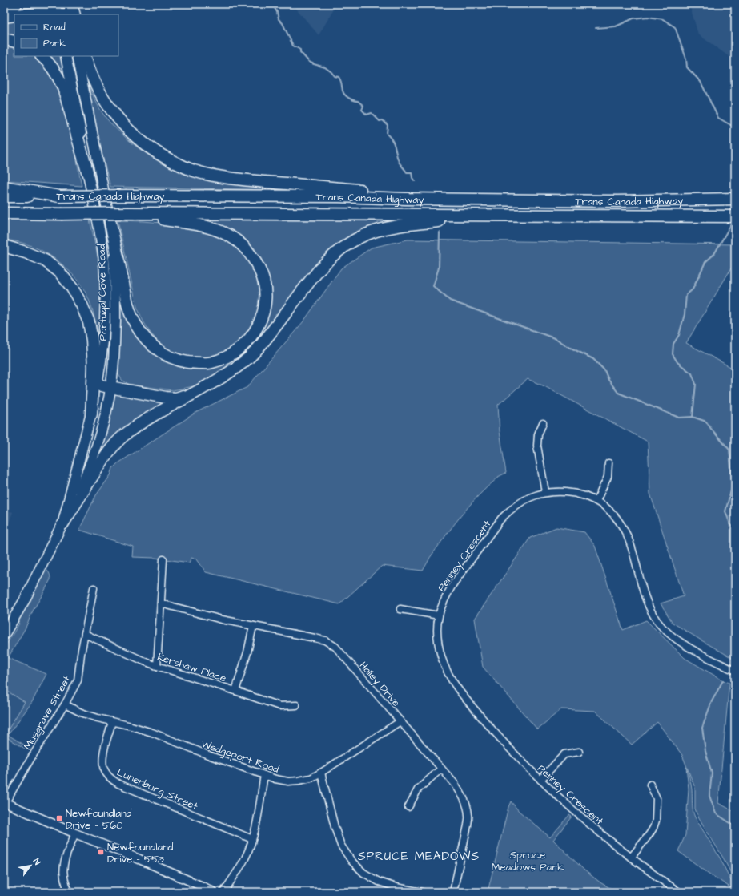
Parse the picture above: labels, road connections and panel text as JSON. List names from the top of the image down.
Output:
{
  "streets": {
    "highway": ["Trans Canada Highway"],
    "main road": ["Portugal Cove Road"],
    "street": [
      "Penney Crescent",
      "Kershaw Place",
      "Halley Drive",
      "Musgrave Street",
      "Wedgeport Road",
      "Lunenburg Street"
    ]
  },
  "crossings": [
    ["Kershaw Place", "Musgrave Street"],
    ["Halley Drive", "Wedgeport Road"],
    ["Musgrave Street", "Wedgeport Road"],
    ["Wedgeport Road", "Lunenburg Street"]
  ],
  "districts": ["SPRUCE MEADOWS"],
  "parks": ["Spruce Meadows Park"],
  "places": {
    "transit": ["Newfoundland Drive - 560", "Newfoundland Drive - 553"]
  },
  "legend": ["Road", "Park"],
  "north": "top right"
}
